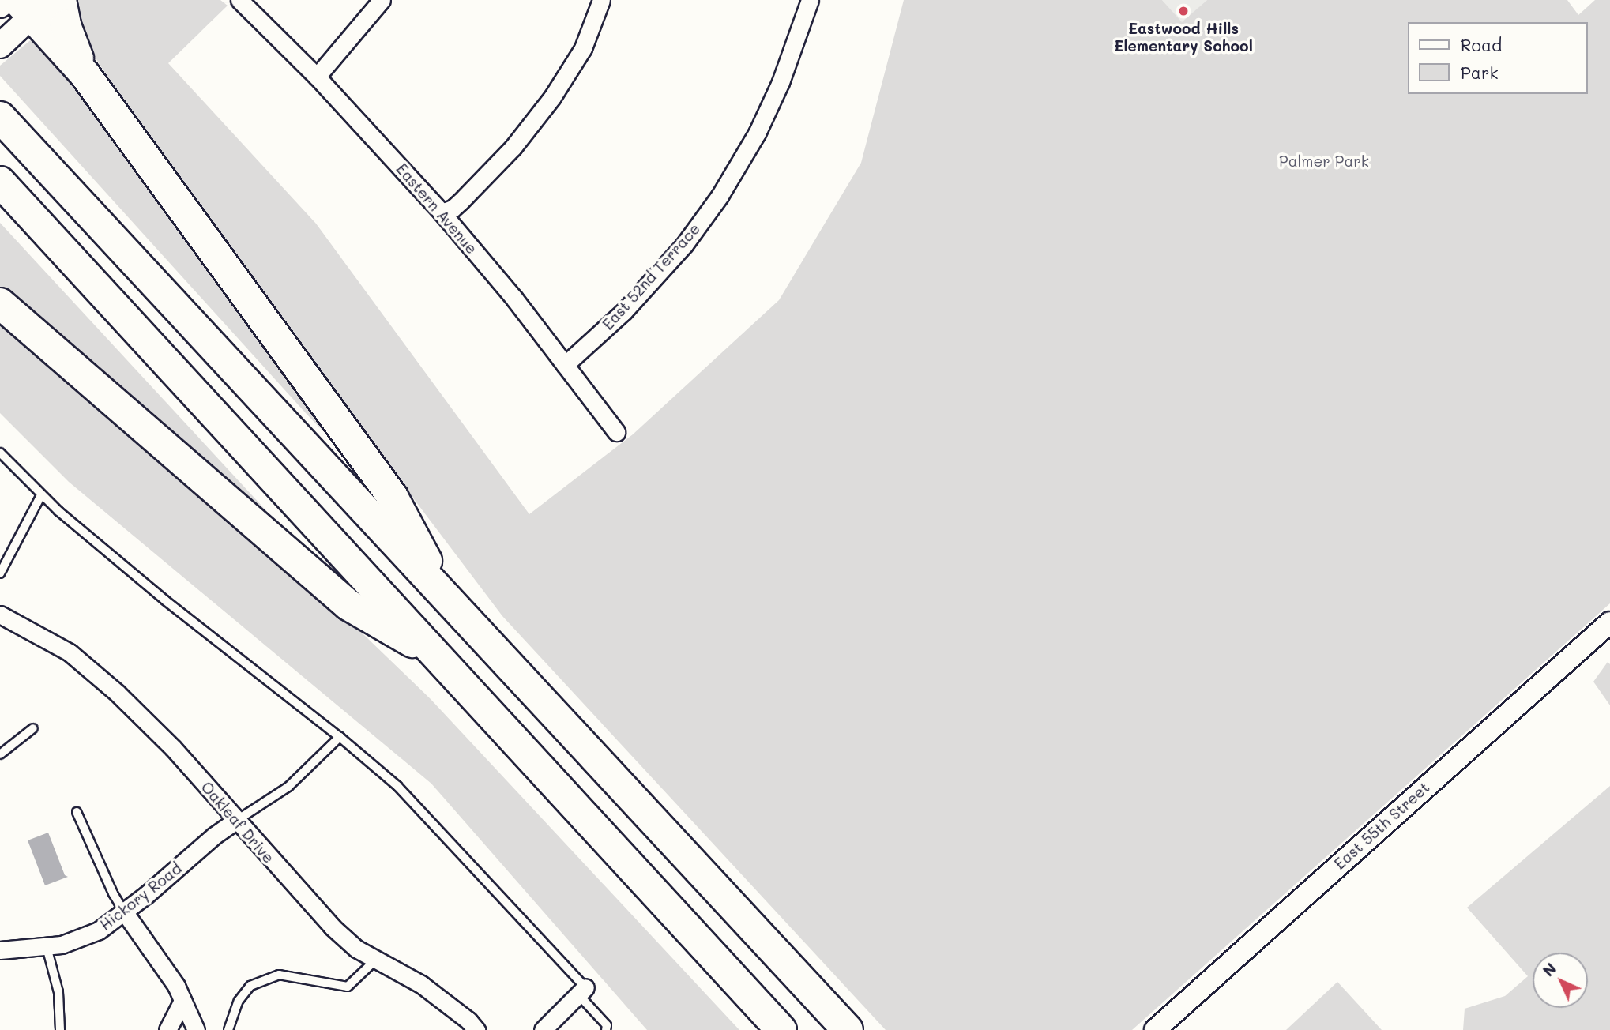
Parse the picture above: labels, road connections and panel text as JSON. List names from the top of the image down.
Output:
{
  "streets": {
    "street": [
      "Eastern Avenue",
      "East 52nd Terrace",
      "Oakleaf Drive",
      "East 55th Street",
      "Hickory Road"
    ]
  },
  "crossings": [
    ["Eastern Avenue", "East 52nd Terrace"],
    ["Oakleaf Drive", "Hickory Road"]
  ],
  "parks": ["Palmer Park"],
  "places": ["Eastwood Hills Elementary School"],
  "legend": ["Road", "Park"],
  "north": "top left"
}
